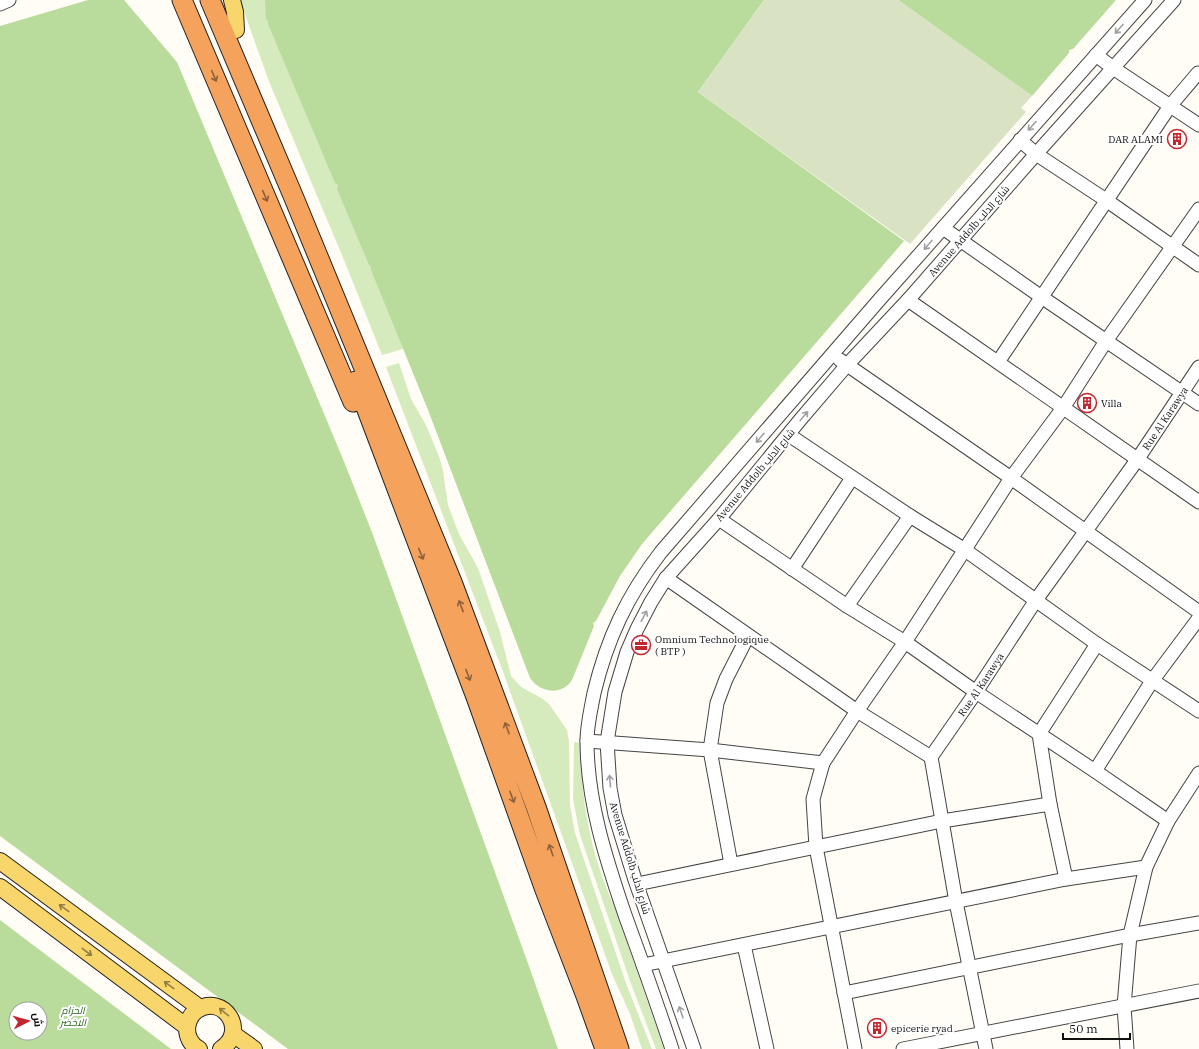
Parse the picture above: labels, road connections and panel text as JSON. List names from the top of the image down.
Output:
{
  "streets": {
    "street": ["Avenue Addolb شارع الدلب", "Rue Al Karawya"]
  },
  "parks": ["الحزام الاخضر"],
  "places": {
    "building": ["DAR ALAMI", "Villa", "epicerie ryad"],
    "office": ["Omnium Technologique ( BTP )"]
  },
  "scale_bar": "50 m",
  "north": "right"
}
